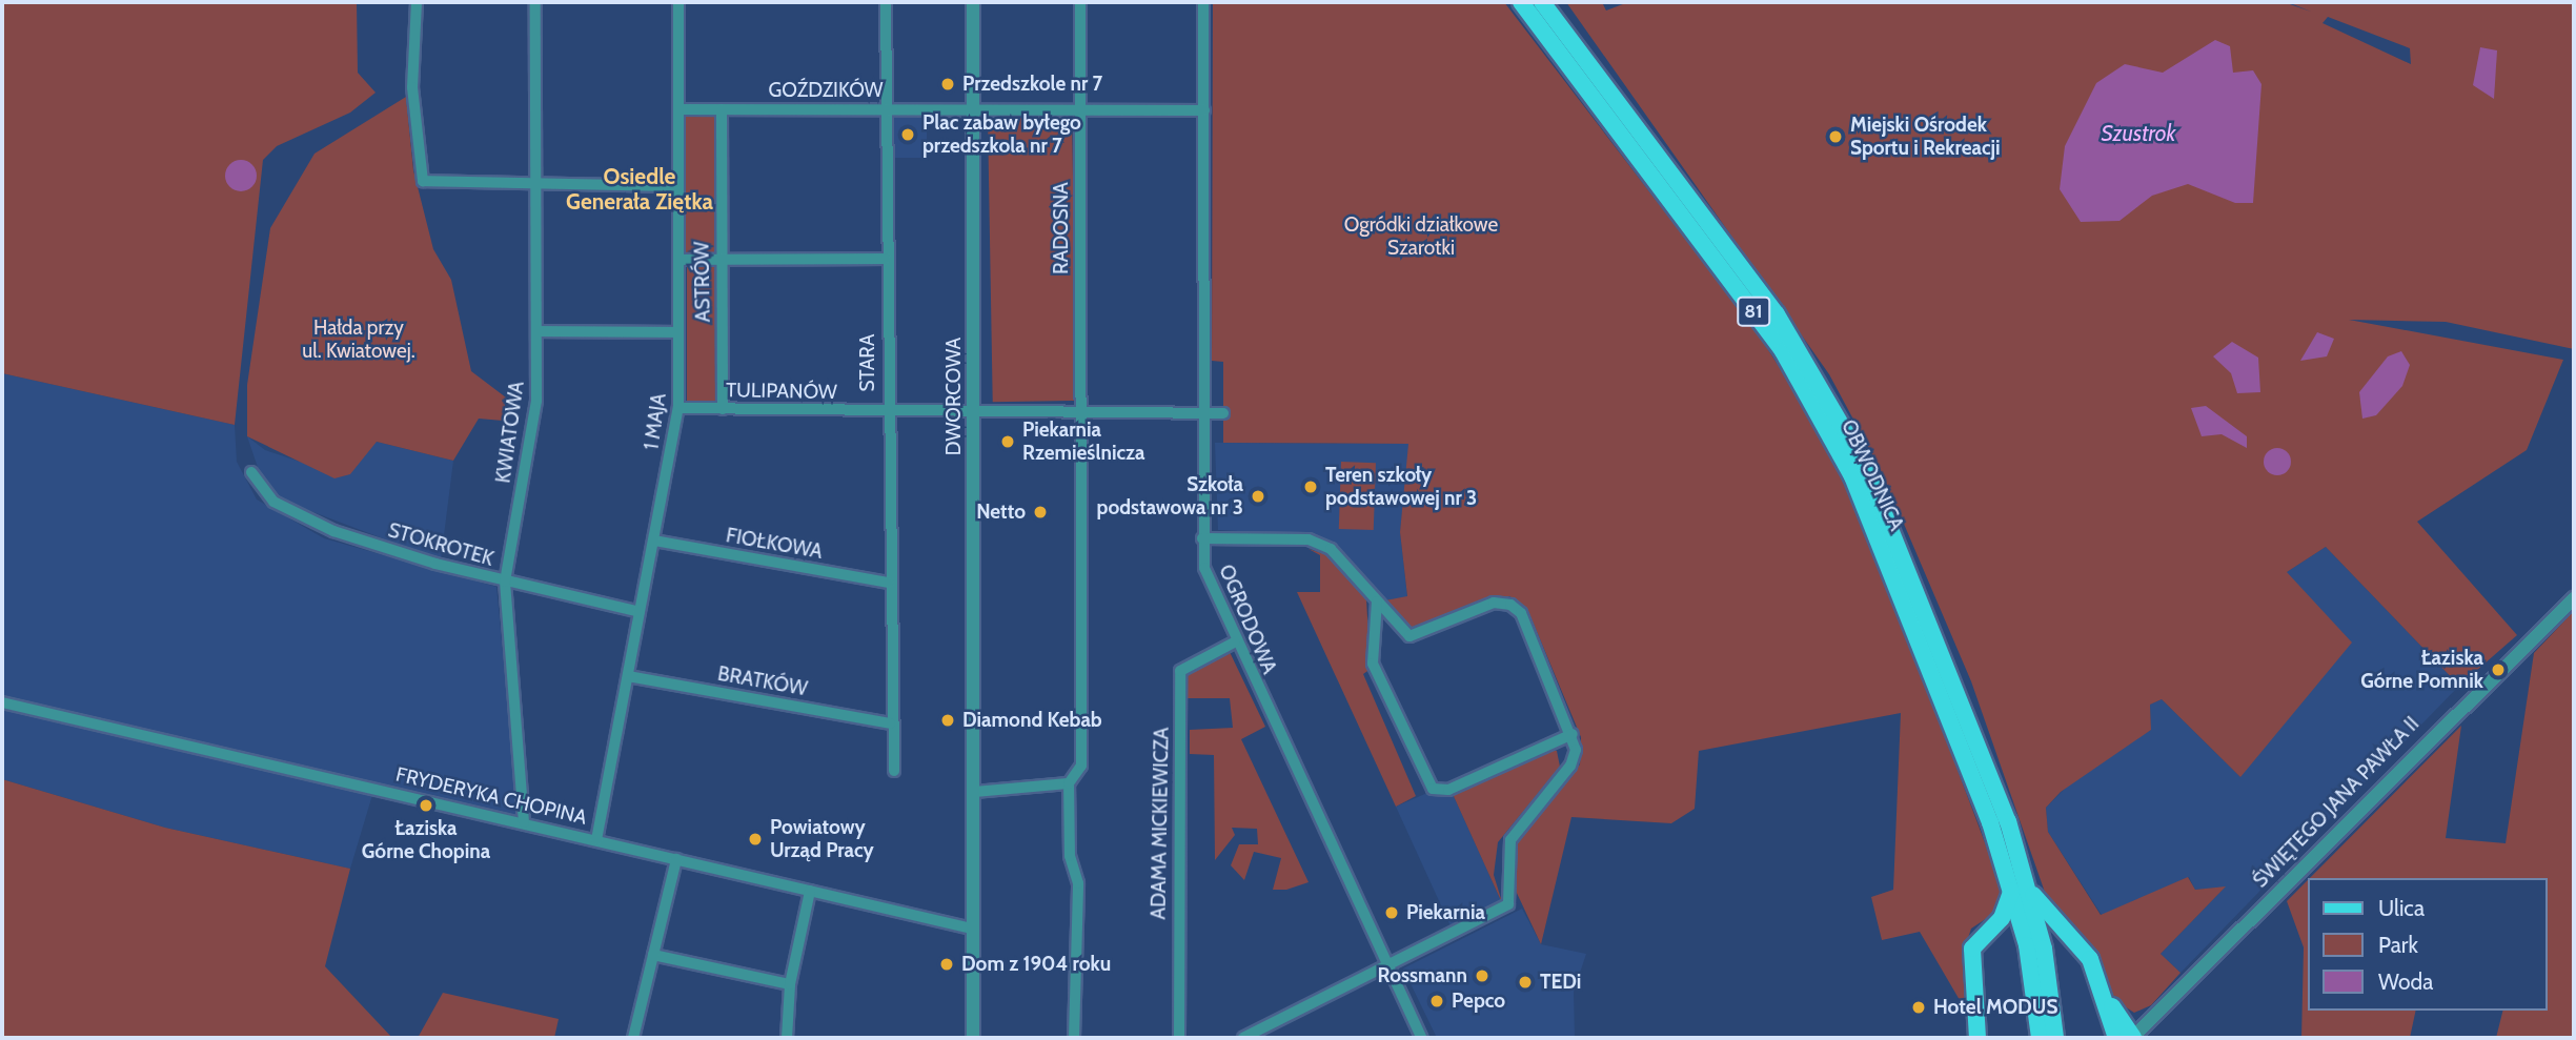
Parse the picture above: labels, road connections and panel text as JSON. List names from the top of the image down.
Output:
{
  "streets": {
    "main road": ["81", "OBWODNICA"],
    "street": [
      "GOŹDZIKÓW",
      "RADOSNA",
      "ASTRÓW",
      "STARA",
      "TULIPANÓW",
      "DWORCOWA",
      "1 MAJA",
      "KWIATOWA",
      "FIOŁKOWA",
      "STOKROTEK",
      "OGRODOWA",
      "BRATKÓW",
      "FRYDERYKA CHOPINA",
      "ŚWIĘTEGO JANA PAWŁA II",
      "ADAMA MICKIEWICZA"
    ]
  },
  "crossings": [
    ["GOŹDZIKÓW", "RADOSNA"],
    ["GOŹDZIKÓW", "ASTRÓW"],
    ["GOŹDZIKÓW", "STARA"],
    ["GOŹDZIKÓW", "DWORCOWA"],
    ["GOŹDZIKÓW", "1 MAJA"],
    ["GOŹDZIKÓW", "OGRODOWA"],
    ["RADOSNA", "TULIPANÓW"],
    ["ASTRÓW", "TULIPANÓW"],
    ["STARA", "TULIPANÓW"],
    ["STARA", "FIOŁKOWA"],
    ["STARA", "BRATKÓW"],
    ["TULIPANÓW", "DWORCOWA"],
    ["TULIPANÓW", "1 MAJA"],
    ["TULIPANÓW", "OGRODOWA"],
    ["DWORCOWA", "FRYDERYKA CHOPINA"],
    ["1 MAJA", "FIOŁKOWA"],
    ["1 MAJA", "STOKROTEK"],
    ["1 MAJA", "BRATKÓW"],
    ["1 MAJA", "FRYDERYKA CHOPINA"],
    ["KWIATOWA", "STOKROTEK"],
    ["KWIATOWA", "FRYDERYKA CHOPINA"],
    ["OGRODOWA", "ADAMA MICKIEWICZA"]
  ],
  "districts": ["Osiedle Generała Ziętka"],
  "water": ["Szustrok"],
  "parks": ["Ogródki działkowe Szarotki", "Hałda przy ul. Kwiatowej."],
  "places": [
    "Przedszkole nr 7",
    "Plac zabaw byłego przedszkola nr 7",
    "Miejski Ośrodek Sportu i Rekreacji",
    "Piekarnia Rzemieślnicza",
    "Teren szkoły podstawowej nr 3",
    "Szkoła podstawowa nr 3",
    "Netto",
    "Łaziska Górne Pomnik",
    "Diamond Kebab",
    "Łaziska Górne Chopina",
    "Powiatowy Urząd Pracy",
    "Piekarnia",
    "Dom z 1904 roku",
    "Rossmann",
    "TEDi",
    "Pepco",
    "Hotel MODUS"
  ],
  "legend": ["Ulica", "Park", "Woda"]
}
